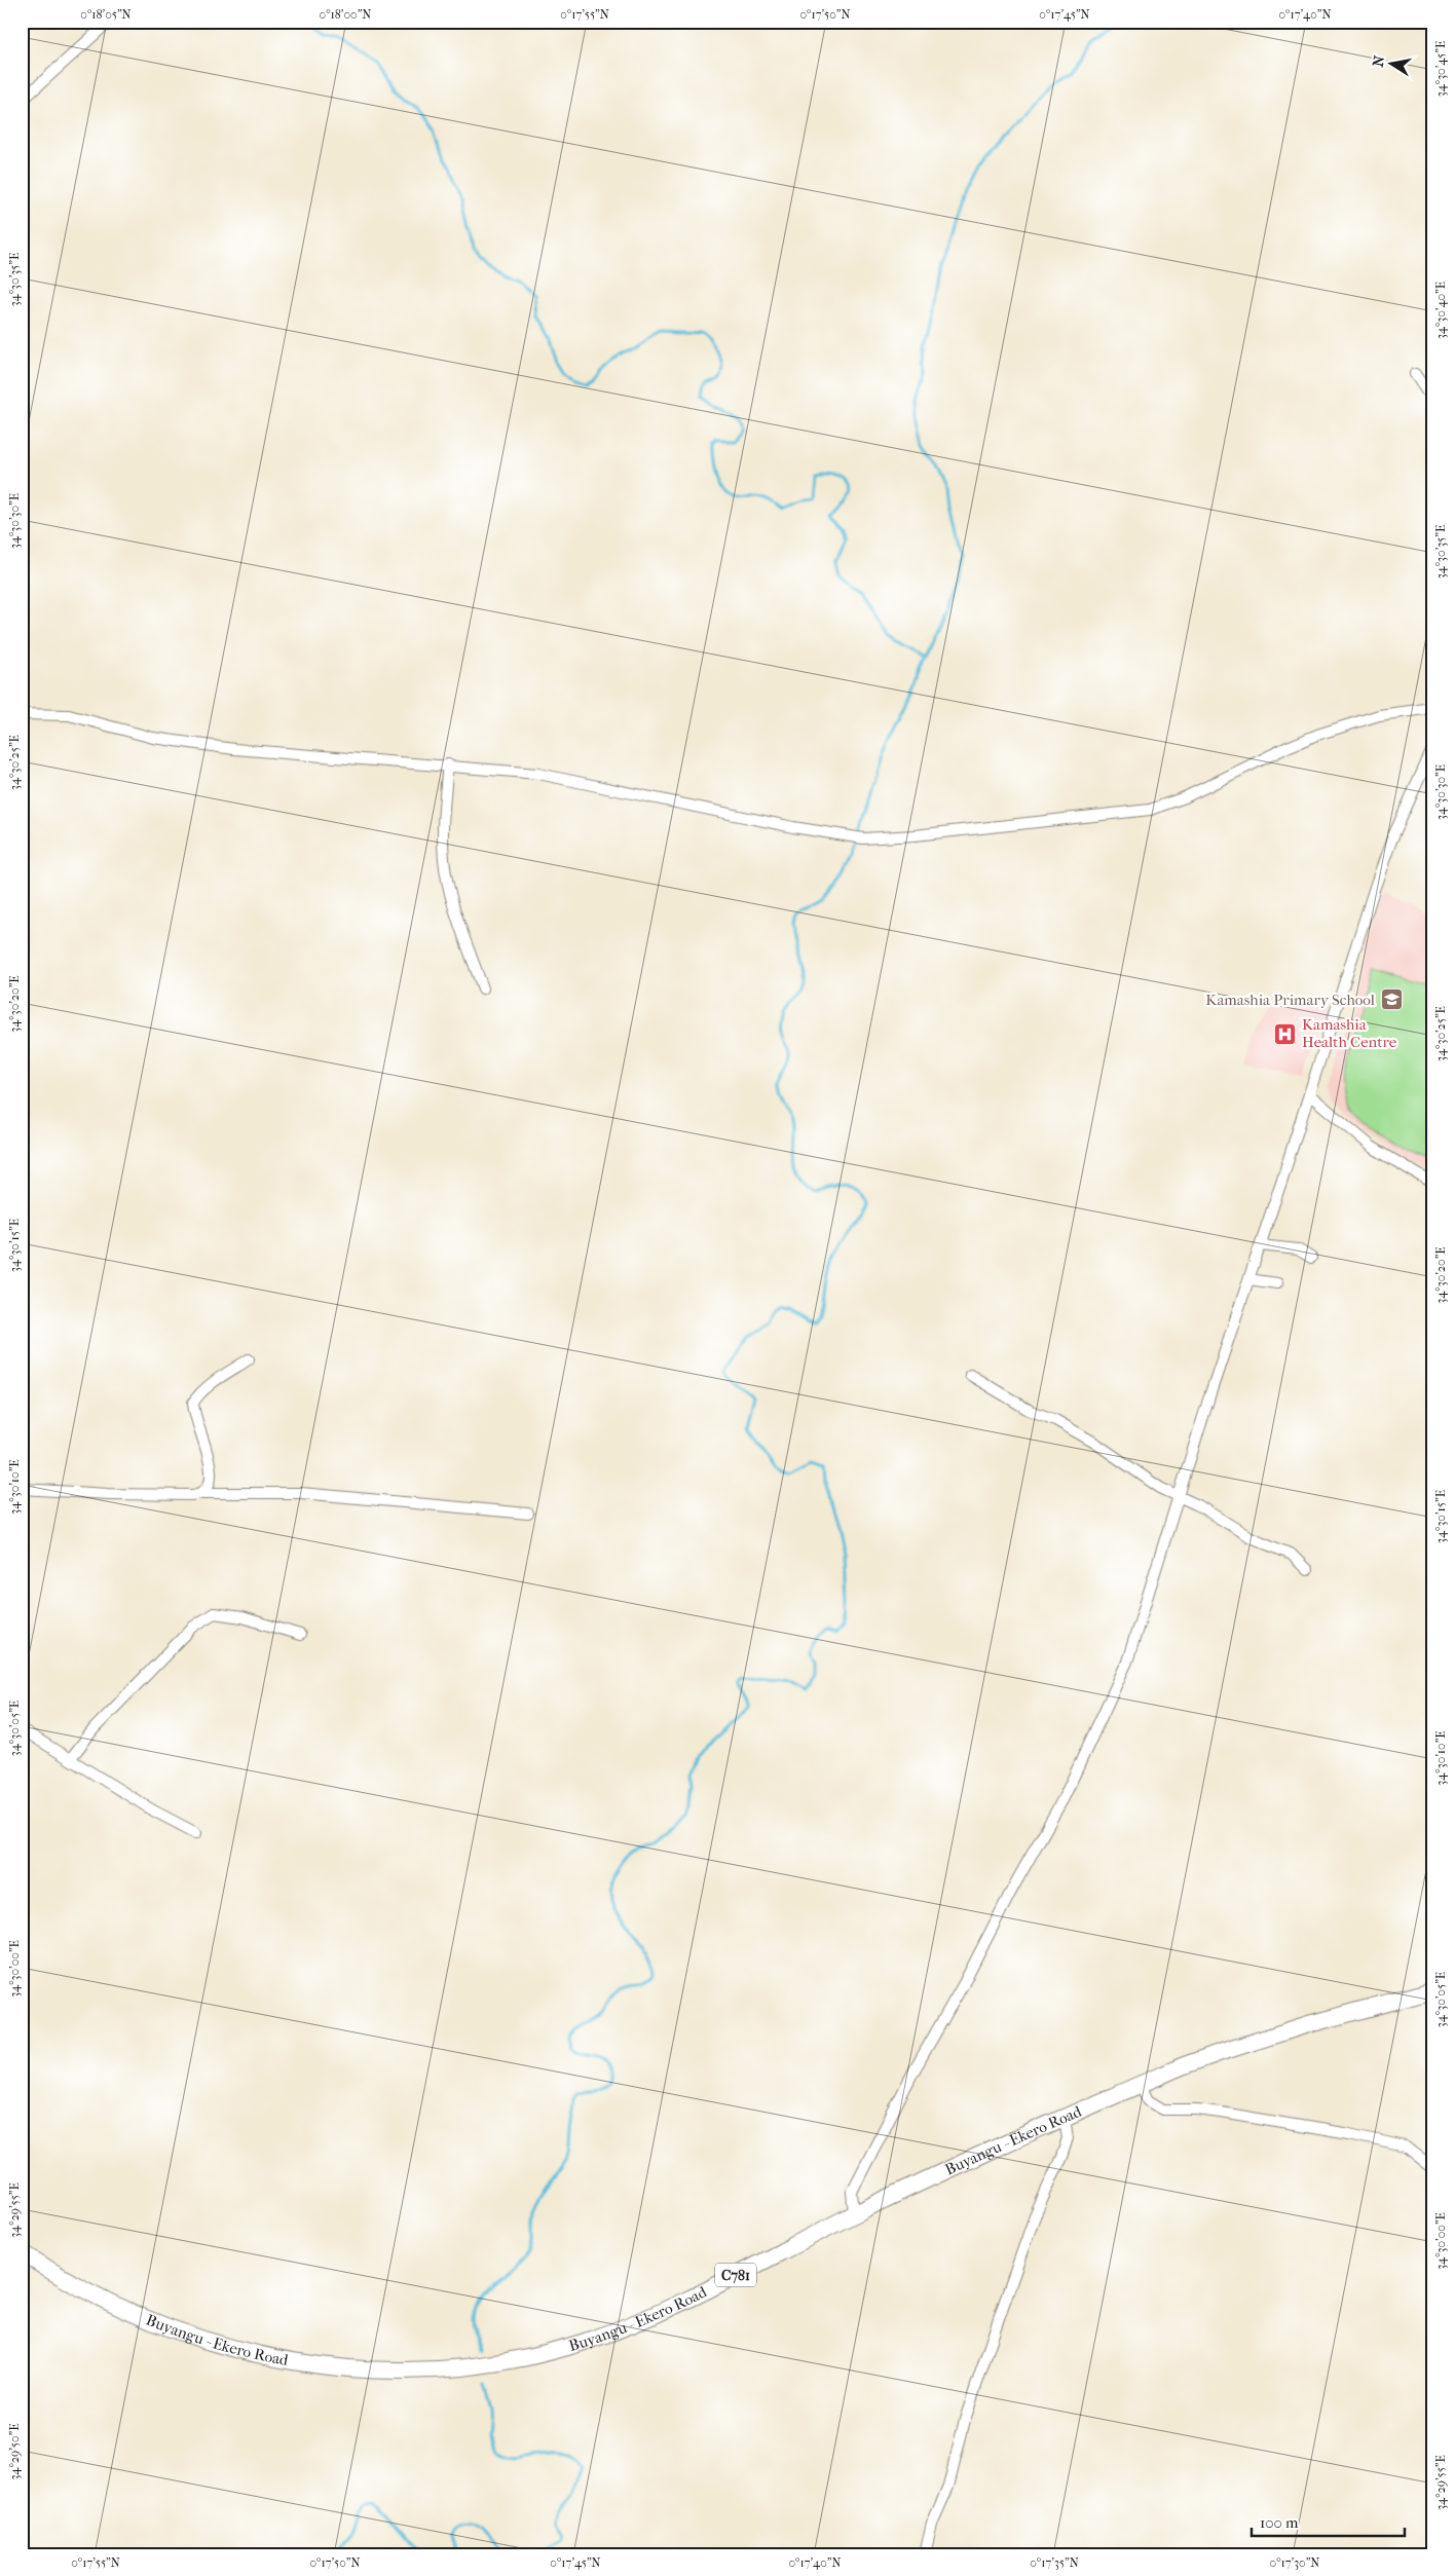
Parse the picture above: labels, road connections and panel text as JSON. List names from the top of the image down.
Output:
{
  "streets": {
    "main road": ["Buyangu - Ekero Road", "C781"]
  },
  "places": {
    "school or university": ["Kamashia Primary School"],
    "hospital": ["Kamashia Health Centre"]
  },
  "scale_bar": "100 m",
  "north": "left",
  "coordinates": [
    "0°18'05\"N",
    "0°18'00\"N",
    "0°17'55\"N",
    "0°17'50\"N",
    "0°17'45\"N",
    "0°17'40\"N",
    "34°30'45\"E",
    "34°30'35\"E",
    "34°30'40\"E",
    "34°30'30\"E",
    "34°30'25\"E",
    "34°30'20\"E",
    "34°30'15\"E",
    "34°30'10\"E",
    "34°30'05\"E",
    "34°30'00\"E",
    "34°29'55\"E",
    "34°29'50\"E",
    "0°17'35\"N",
    "0°17'30\"N"
  ]
}
